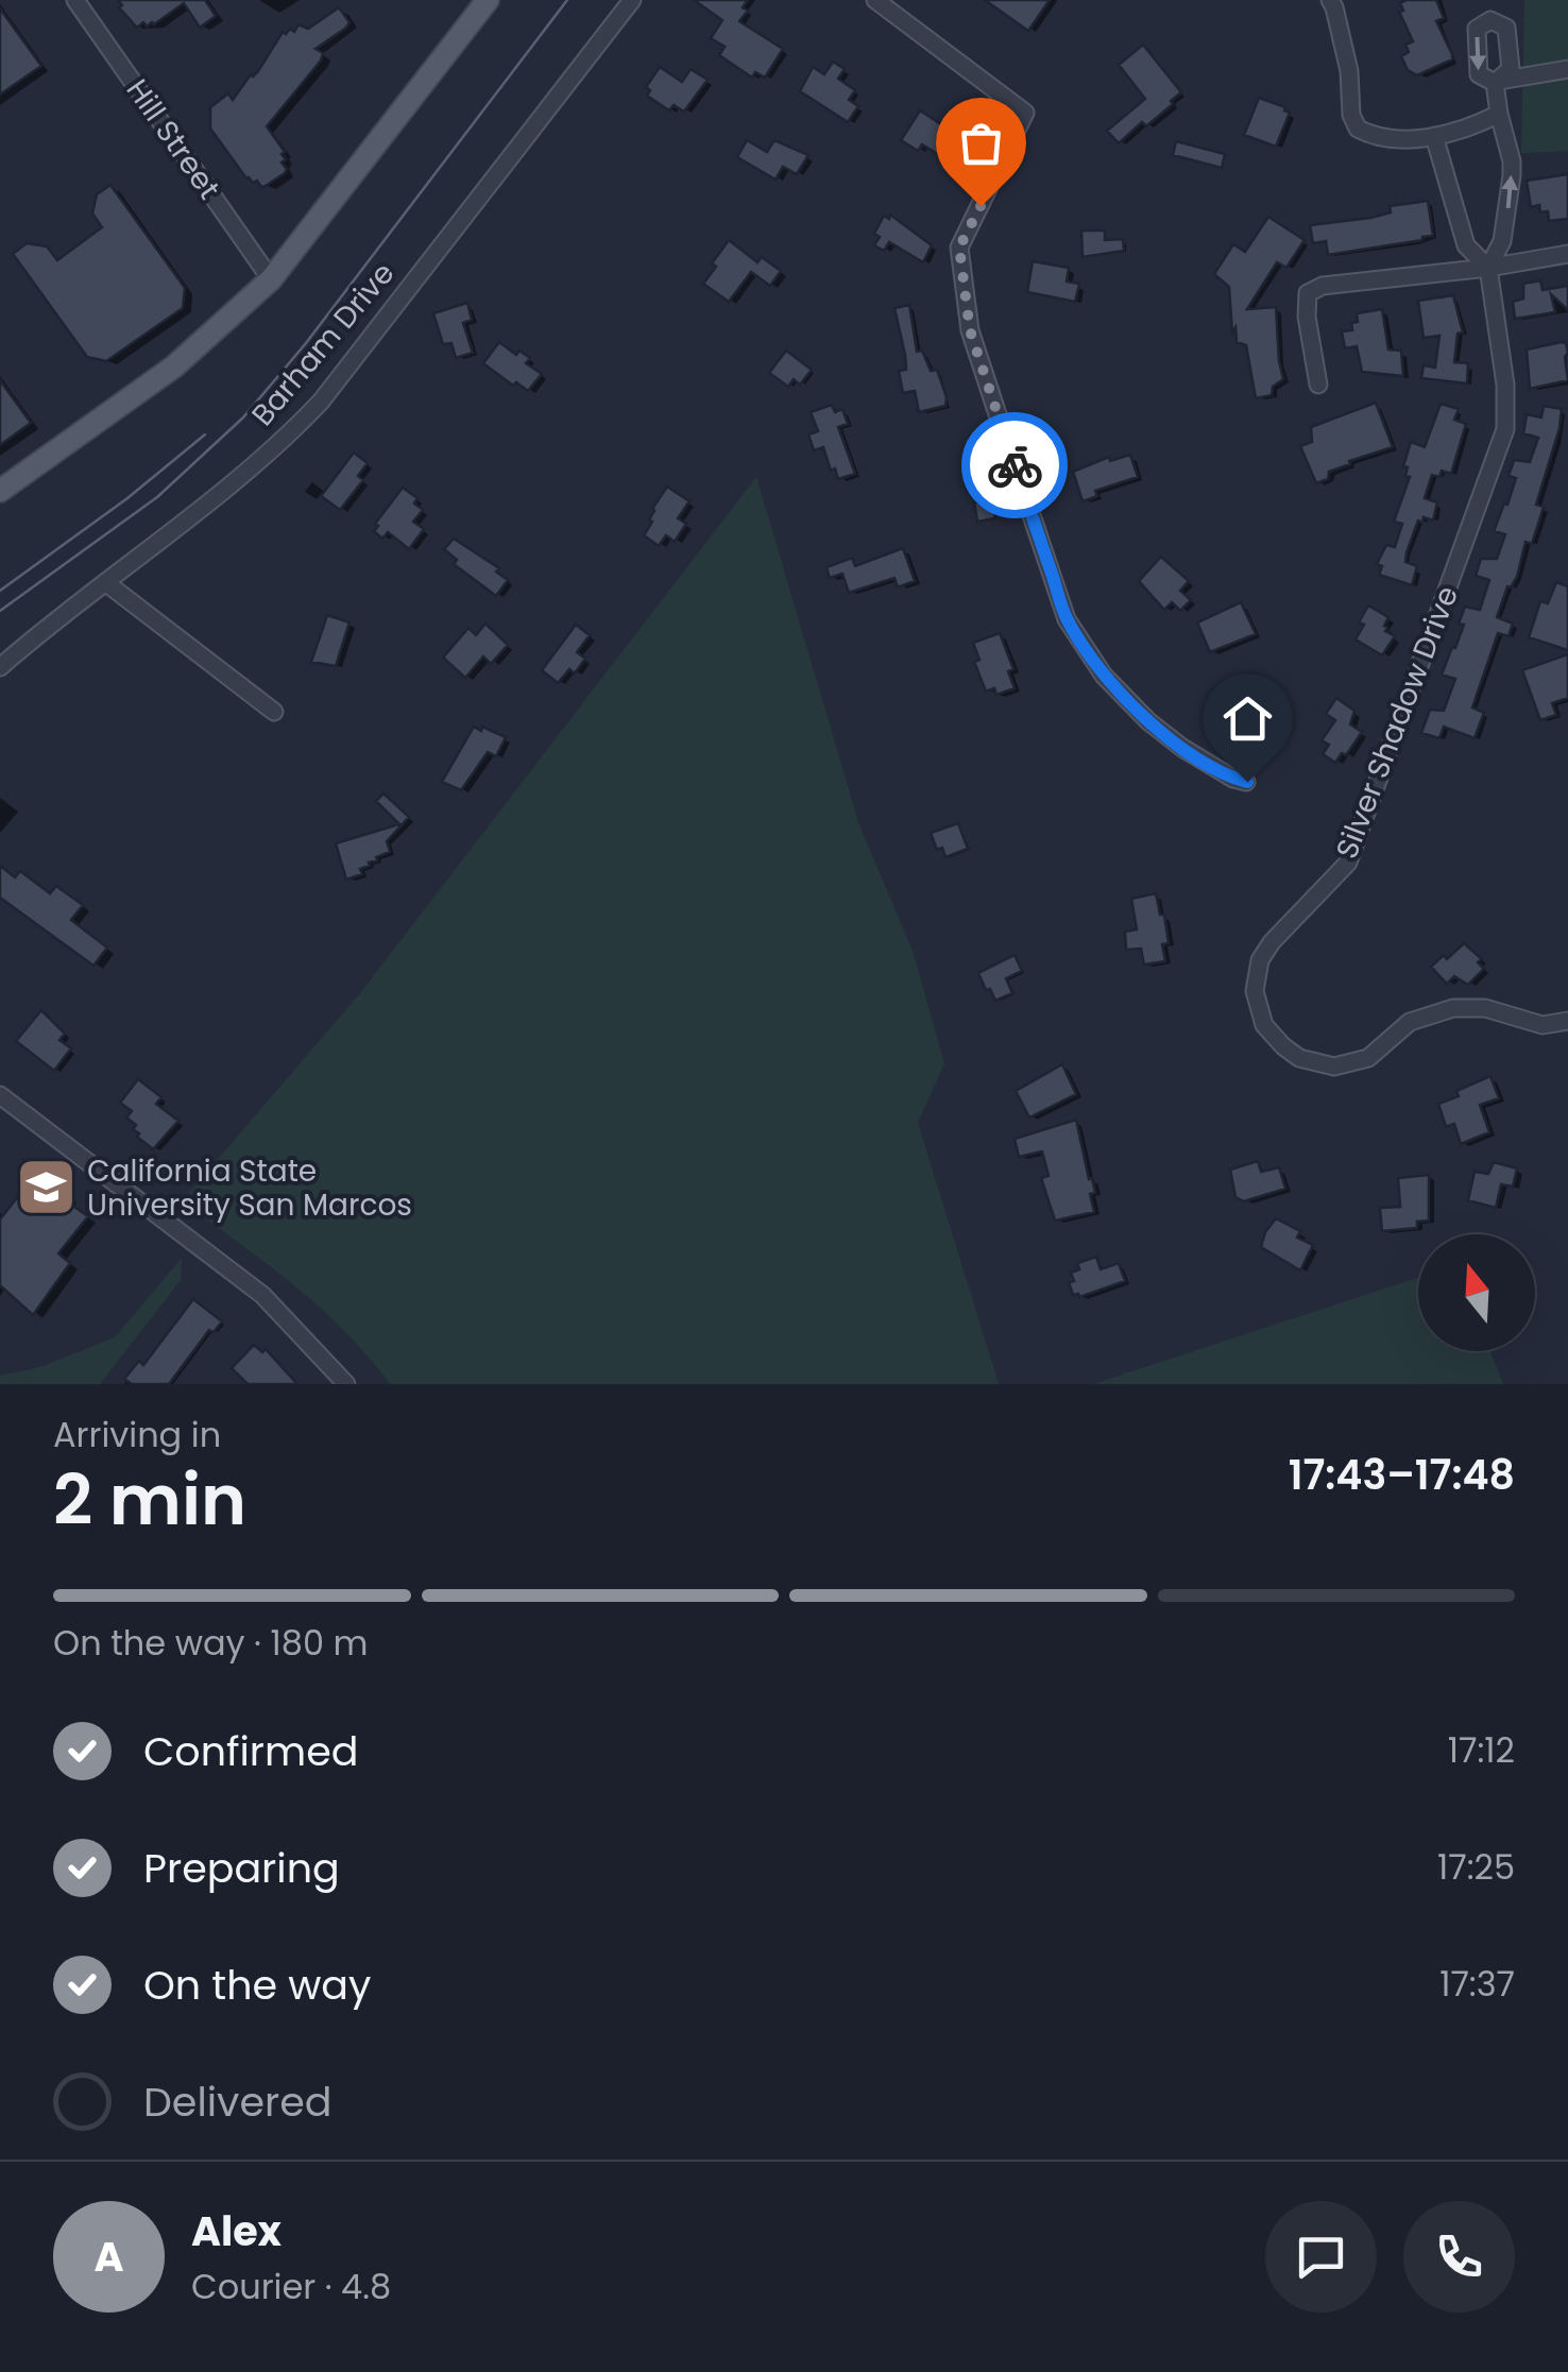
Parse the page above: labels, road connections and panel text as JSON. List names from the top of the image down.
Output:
{
  "streets": {
    "street": ["Hill Street", "Barham Drive", "Silver Shadow Drive"]
  },
  "places": {
    "school or university": ["California State University San Marcos"]
  },
  "north": "top",
  "page": {
    "heading": ["2 min", "Arriving in", "17:43–17:48"],
    "panel": ["Alex", "Courier · 4.8"],
    "bar": "On the way · 180 m",
    "list": [
      ["Confirmed", "17:12"],
      ["Preparing", "17:25"],
      ["On the way", "17:37"],
      "Delivered"
    ],
    "round": "A"
  }
}
